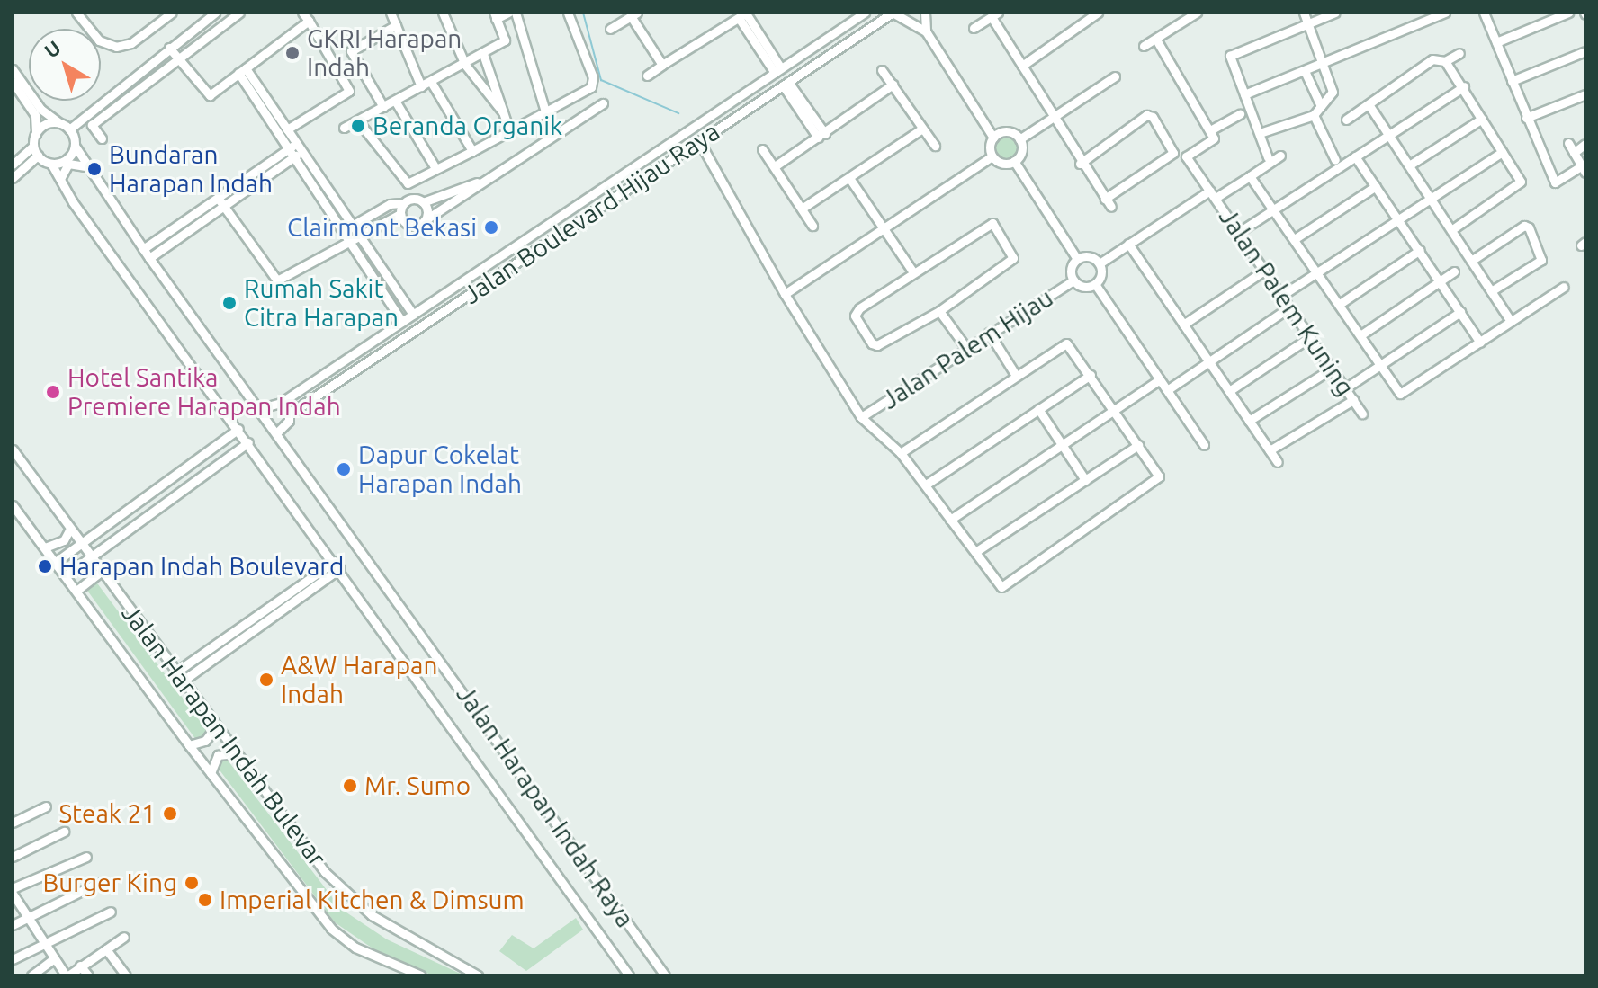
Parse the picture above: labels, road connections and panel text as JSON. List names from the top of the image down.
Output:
{
  "streets": {
    "street": [
      "Jalan Boulevard Hijau Raya",
      "Jalan Palem Kuning",
      "Jalan Palem Hijau",
      "Jalan Harapan Indah Bulevar",
      "Jalan Harapan Indah Raya"
    ]
  },
  "crossings": [
    ["Jalan Boulevard Hijau Raya", "Jalan Harapan Indah Raya"]
  ],
  "places": [
    "GKRI Harapan Indah",
    "Beranda Organik",
    "Bundaran Harapan Indah",
    "Clairmont Bekasi",
    "Rumah Sakit Citra Harapan",
    "Hotel Santika Premiere Harapan Indah",
    "Dapur Cokelat Harapan Indah",
    "Harapan Indah Boulevard",
    "A&W Harapan Indah",
    "Mr. Sumo",
    "Steak 21",
    "Burger King",
    "Imperial Kitchen & Dimsum"
  ],
  "north": "top left"
}
